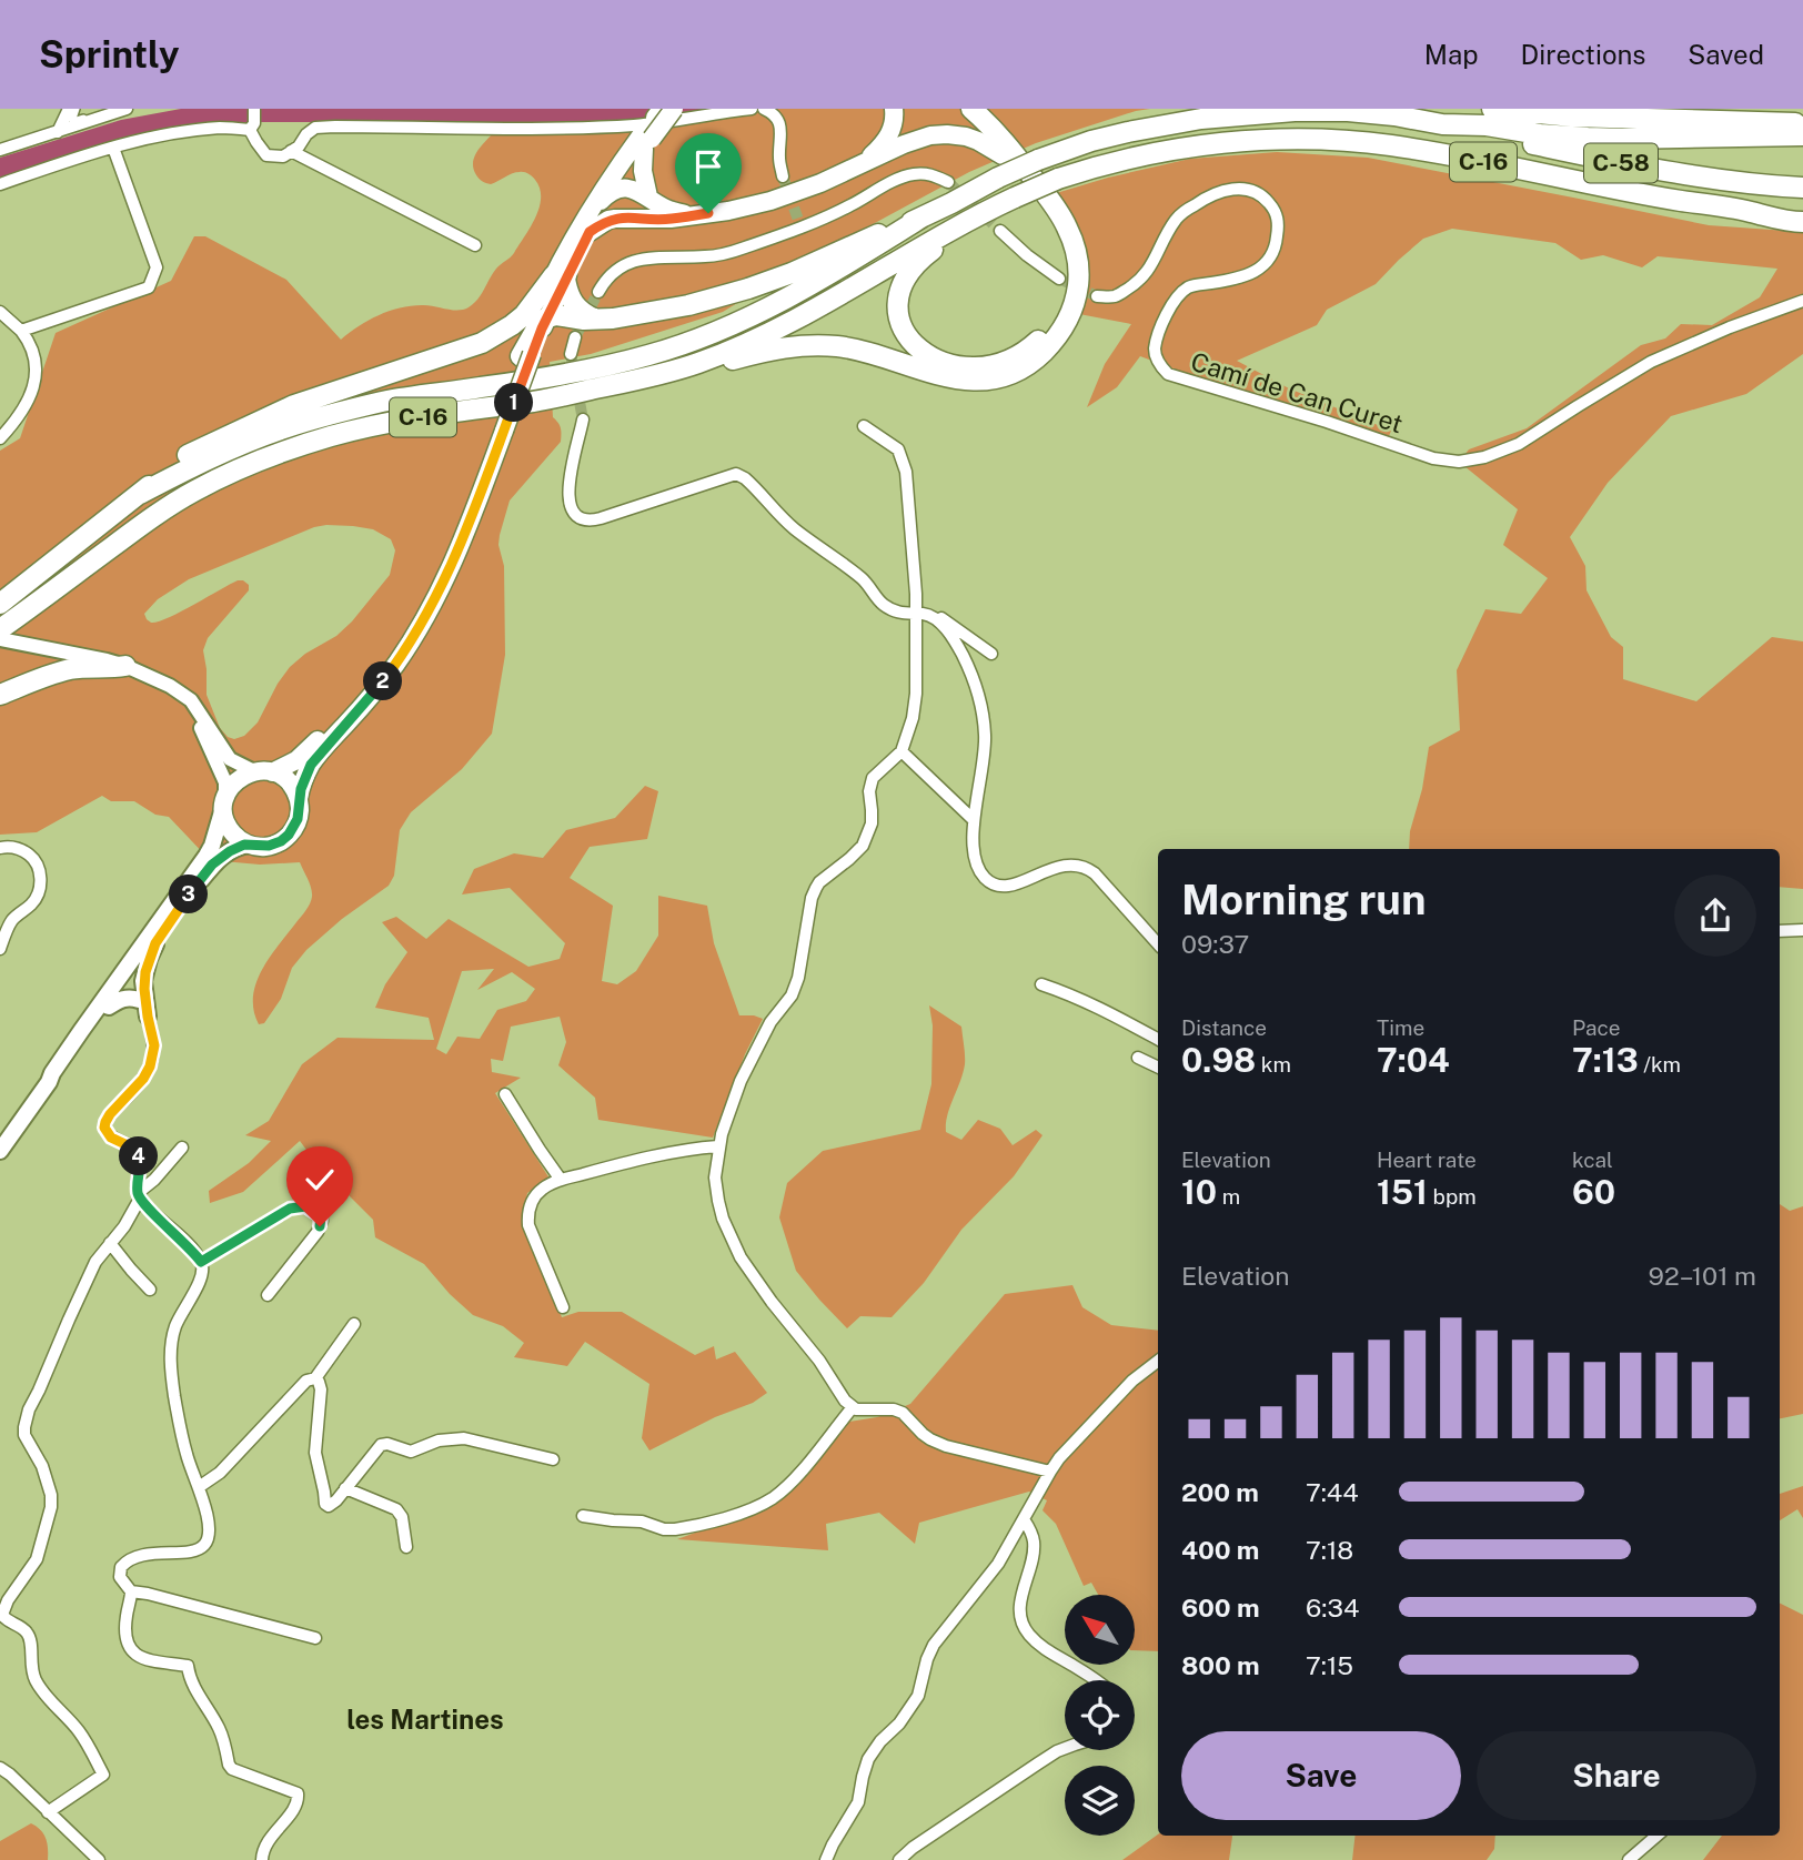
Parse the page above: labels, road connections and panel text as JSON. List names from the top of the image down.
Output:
{
  "streets": {
    "highway": ["C-16", "C-58"],
    "street": ["Camí de Can Curet"]
  },
  "crossings": [
    ["C-16", "C-58"]
  ],
  "districts": ["les Martines"],
  "north": "top left",
  "page": {
    "header": "Sprintly",
    "nav": ["Map", "Directions", "Saved"],
    "pins": [
      "1",
      "2",
      "3",
      "4"
    ],
    "heading": ["Morning run", "09:37"],
    "stats": [
      ["Distance", "0.98 km"],
      ["Time", "7:04"],
      ["Pace", "7:13 /km"],
      ["Elevation", "10 m"],
      ["Heart rate", "151 bpm"],
      ["kcal", "60"]
    ],
    "chart": ["Elevation", "92–101 m"],
    "list": [
      {
        "name": "200 m",
        "note": "7:44"
      },
      {
        "name": "400 m",
        "note": "7:18"
      },
      {
        "name": "600 m",
        "note": "6:34"
      },
      {
        "name": "800 m",
        "note": "7:15"
      }
    ],
    "buttons": ["Save", "Share"]
  }
}
